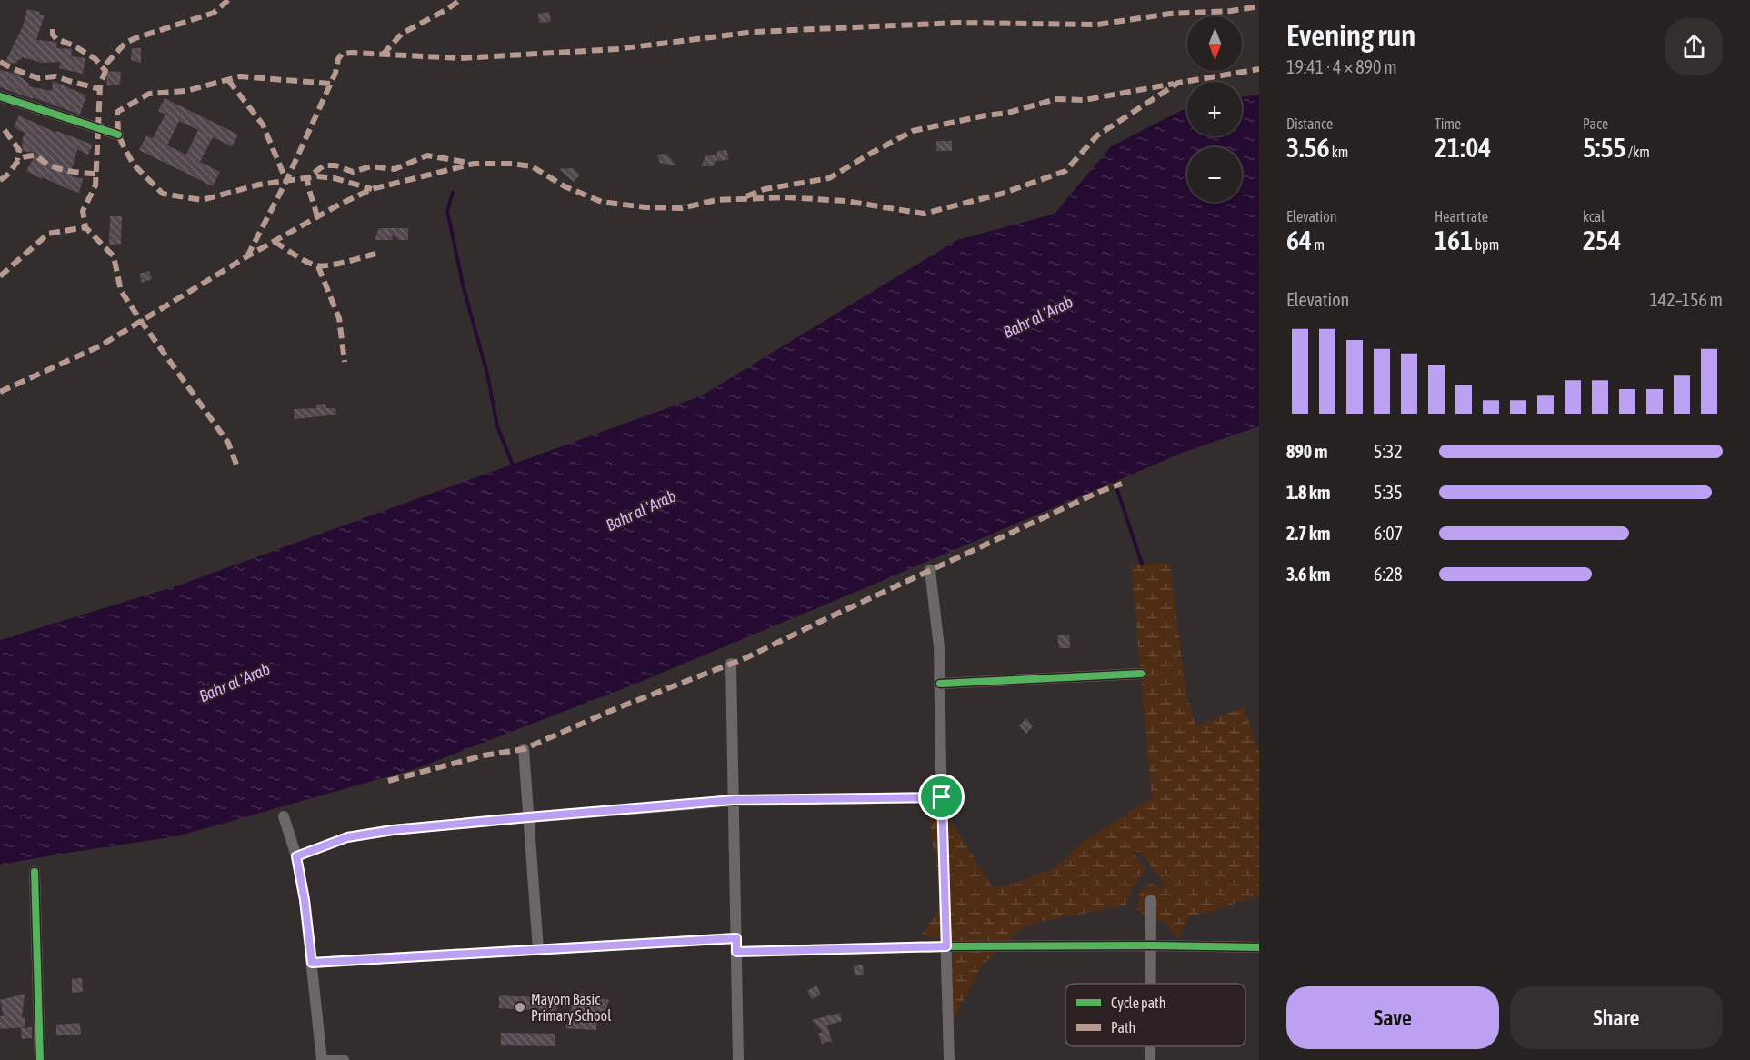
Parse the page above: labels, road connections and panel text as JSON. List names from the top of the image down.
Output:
{
  "water": ["Bahr al 'Arab"],
  "places": ["Mayom Basic Primary School"],
  "legend": ["Cycle path", "Path"],
  "north": "bottom",
  "page": {
    "heading": ["Evening run", "19:41 · 4 × 890 m"],
    "map_buttons": ["+", "−"],
    "stats": [
      ["Distance", "3.56 km"],
      ["Time", "21:04"],
      ["Pace", "5:55 /km"],
      ["Elevation", "64 m"],
      ["Heart rate", "161 bpm"],
      ["kcal", "254"]
    ],
    "chart": ["Elevation", "142–156 m"],
    "list": [
      {
        "name": "890 m",
        "note": "5:32"
      },
      {
        "name": "1.8 km",
        "note": "5:35"
      },
      {
        "name": "2.7 km",
        "note": "6:07"
      },
      {
        "name": "3.6 km",
        "note": "6:28"
      }
    ],
    "buttons": ["Save", "Share"]
  }
}
